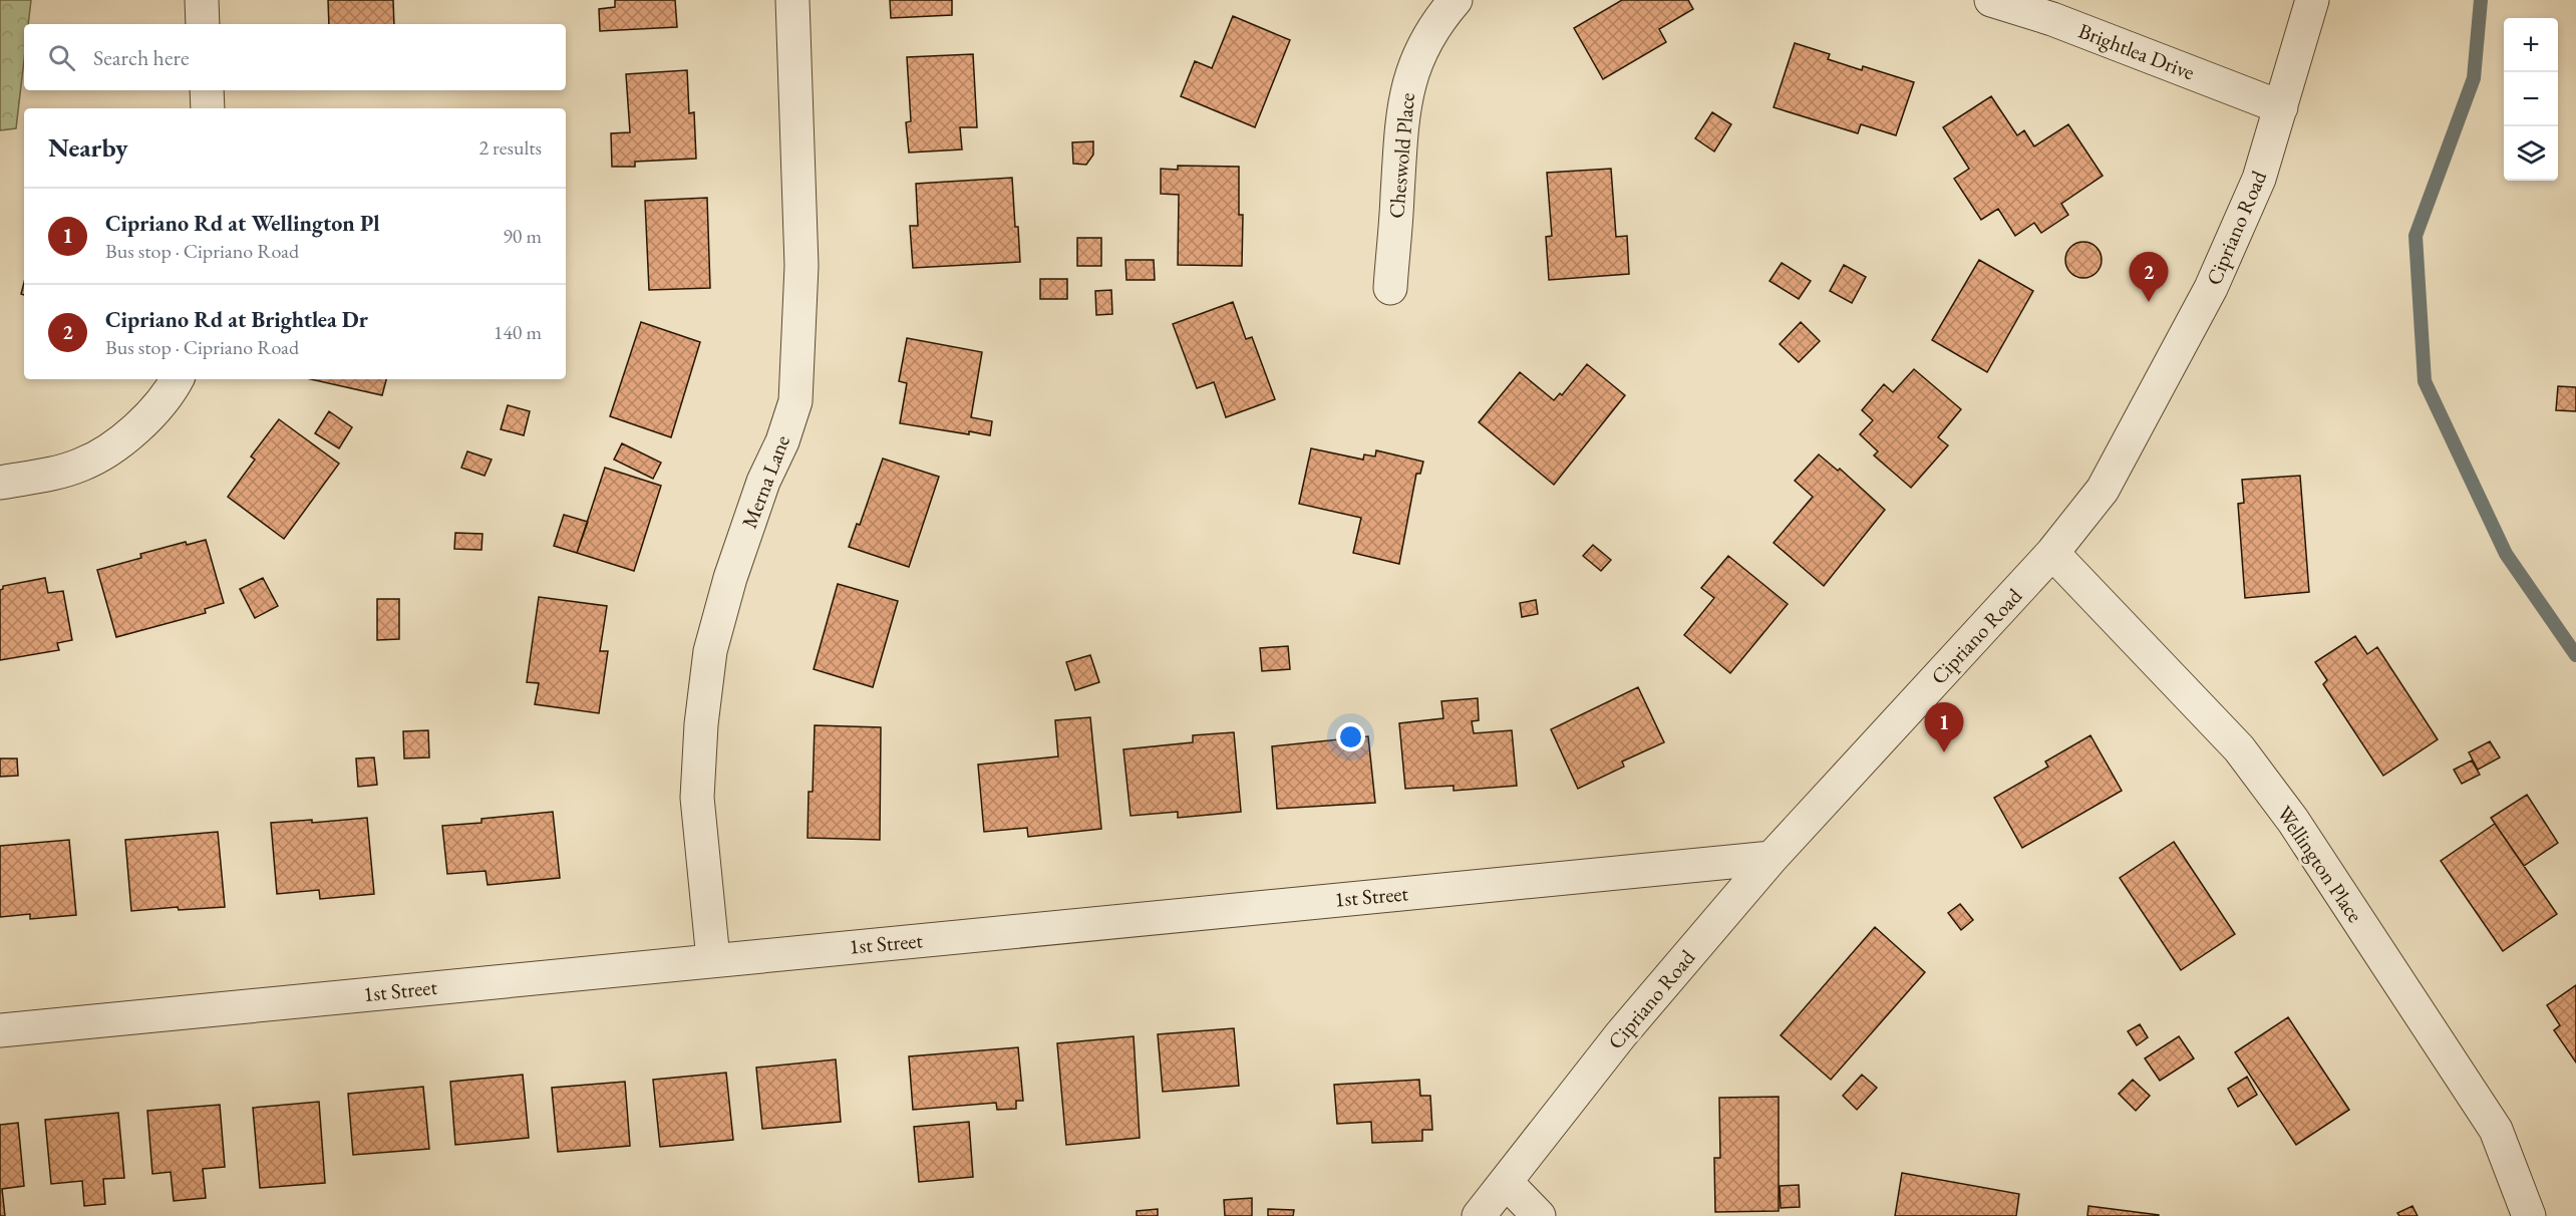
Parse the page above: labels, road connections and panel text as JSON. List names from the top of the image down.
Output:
{
  "streets": {
    "street": [
      "Brightlea Drive",
      "Cheswold Place",
      "Cipriano Road",
      "Merna Lane",
      "Wellington Place",
      "1st Street"
    ]
  },
  "crossings": [
    ["Brightlea Drive", "Cipriano Road"],
    ["Cipriano Road", "Wellington Place"],
    ["Cipriano Road", "1st Street"],
    ["Merna Lane", "1st Street"]
  ],
  "page": {
    "map_buttons": ["+", "−"],
    "search": "Search here",
    "heading": ["Nearby", "2 results"],
    "list": [
      {
        "mark": "1",
        "name": "Cipriano Rd at Wellington Pl",
        "note": "Bus stop · Cipriano Road",
        "value": "90 m"
      },
      {
        "mark": "2",
        "name": "Cipriano Rd at Brightlea Dr",
        "note": "Bus stop · Cipriano Road",
        "value": "140 m"
      }
    ],
    "pins": ["2", "1"]
  }
}
